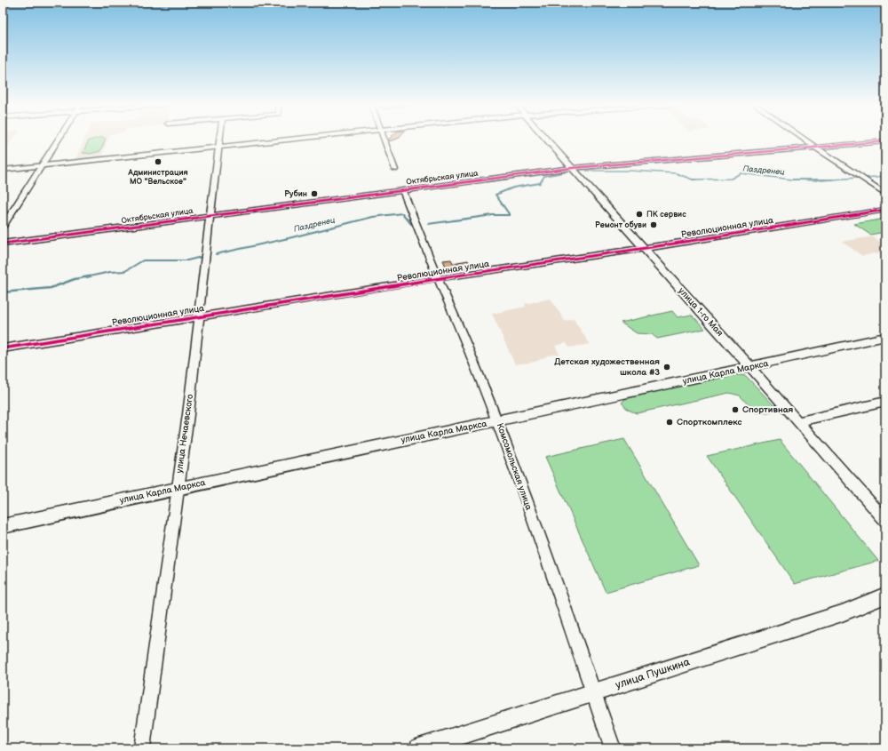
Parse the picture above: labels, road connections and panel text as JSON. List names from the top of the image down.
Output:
{
  "streets": {
    "main road": ["улица 1-го Мая", "улица Карла Маркса", "улица Пушкина"],
    "street": [
      "Октябрьская улица",
      "Революционная улица",
      "улица Нечаевского",
      "Комсомольская улица"
    ]
  },
  "crossings": [
    ["Октябрьская улица", "улица 1-го Мая"],
    ["Октябрьская улица", "улица Нечаевского"],
    ["Октябрьская улица", "Комсомольская улица"],
    ["Революционная улица", "улица 1-го Мая"],
    ["Революционная улица", "улица Нечаевского"],
    ["Революционная улица", "Комсомольская улица"],
    ["улица 1-го Мая", "улица Карла Маркса"],
    ["улица Карла Маркса", "улица Нечаевского"],
    ["улица Карла Маркса", "Комсомольская улица"],
    ["Комсомольская улица", "улица Пушкина"]
  ],
  "water": ["Паздренец"],
  "places": [
    "Администрация МО \"Вельское\"",
    "Рубин",
    "ПК сервис",
    "Ремонт обуви",
    "Детская художественная школа #3",
    "Спортивная",
    "Спорткомплекс"
  ]
}
